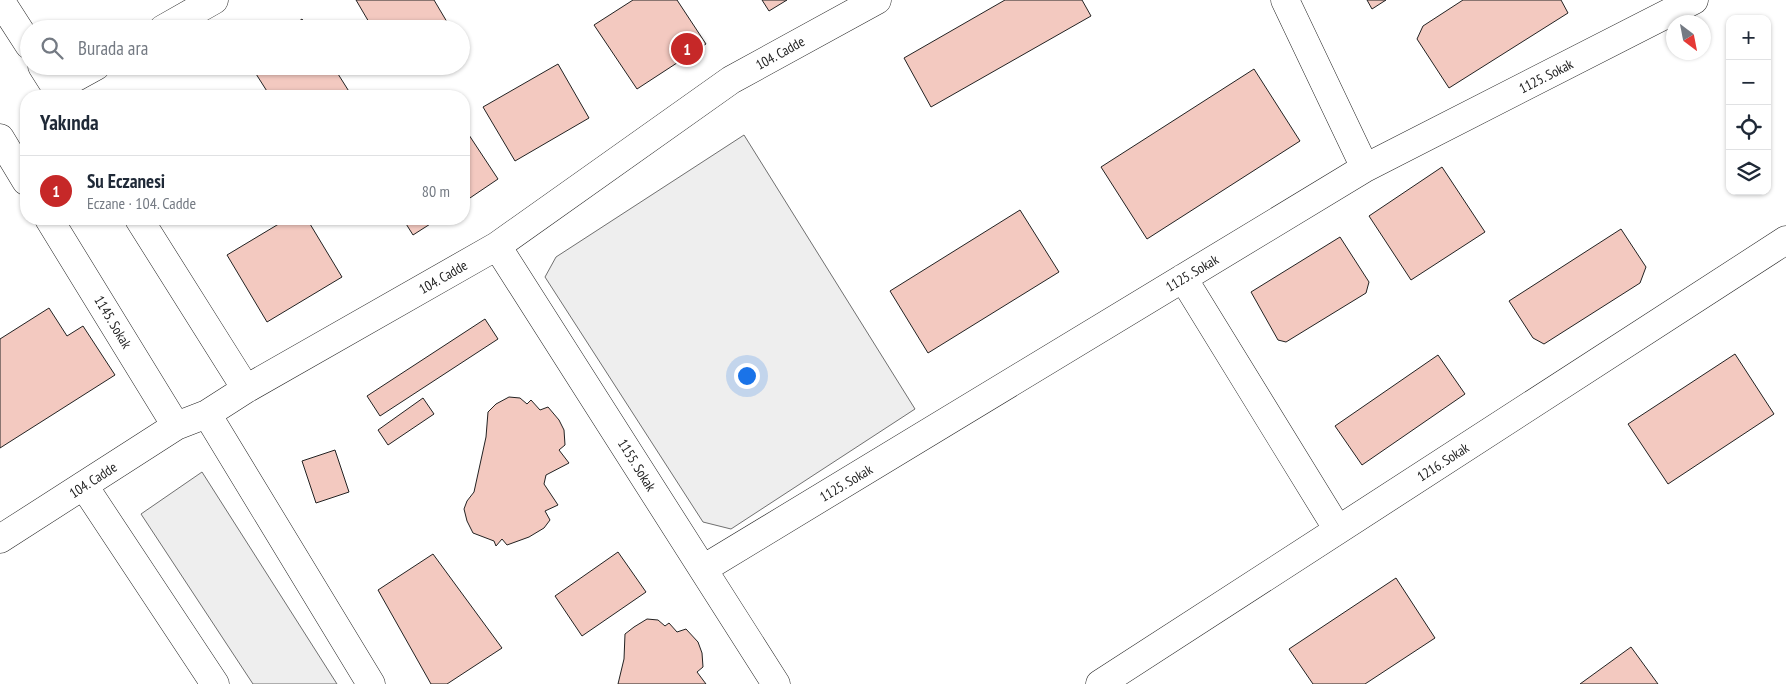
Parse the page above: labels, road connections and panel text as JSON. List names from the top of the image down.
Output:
{
  "streets": {
    "street": [
      "104. Cadde",
      "1125. Sokak",
      "1145. Sokak",
      "1216. Sokak",
      "1155. Sokak"
    ]
  },
  "crossings": [
    ["104. Cadde", "1145. Sokak"],
    ["104. Cadde", "1155. Sokak"],
    ["1125. Sokak", "1155. Sokak"]
  ],
  "north": "bottom right",
  "page": {
    "map_buttons": ["+", "−"],
    "search": "Burada ara",
    "pins": "1",
    "heading": "Yakında",
    "list": [
      {
        "mark": "1",
        "name": "Su Eczanesi",
        "note": "Eczane · 104. Cadde",
        "value": "80 m"
      }
    ]
  }
}
